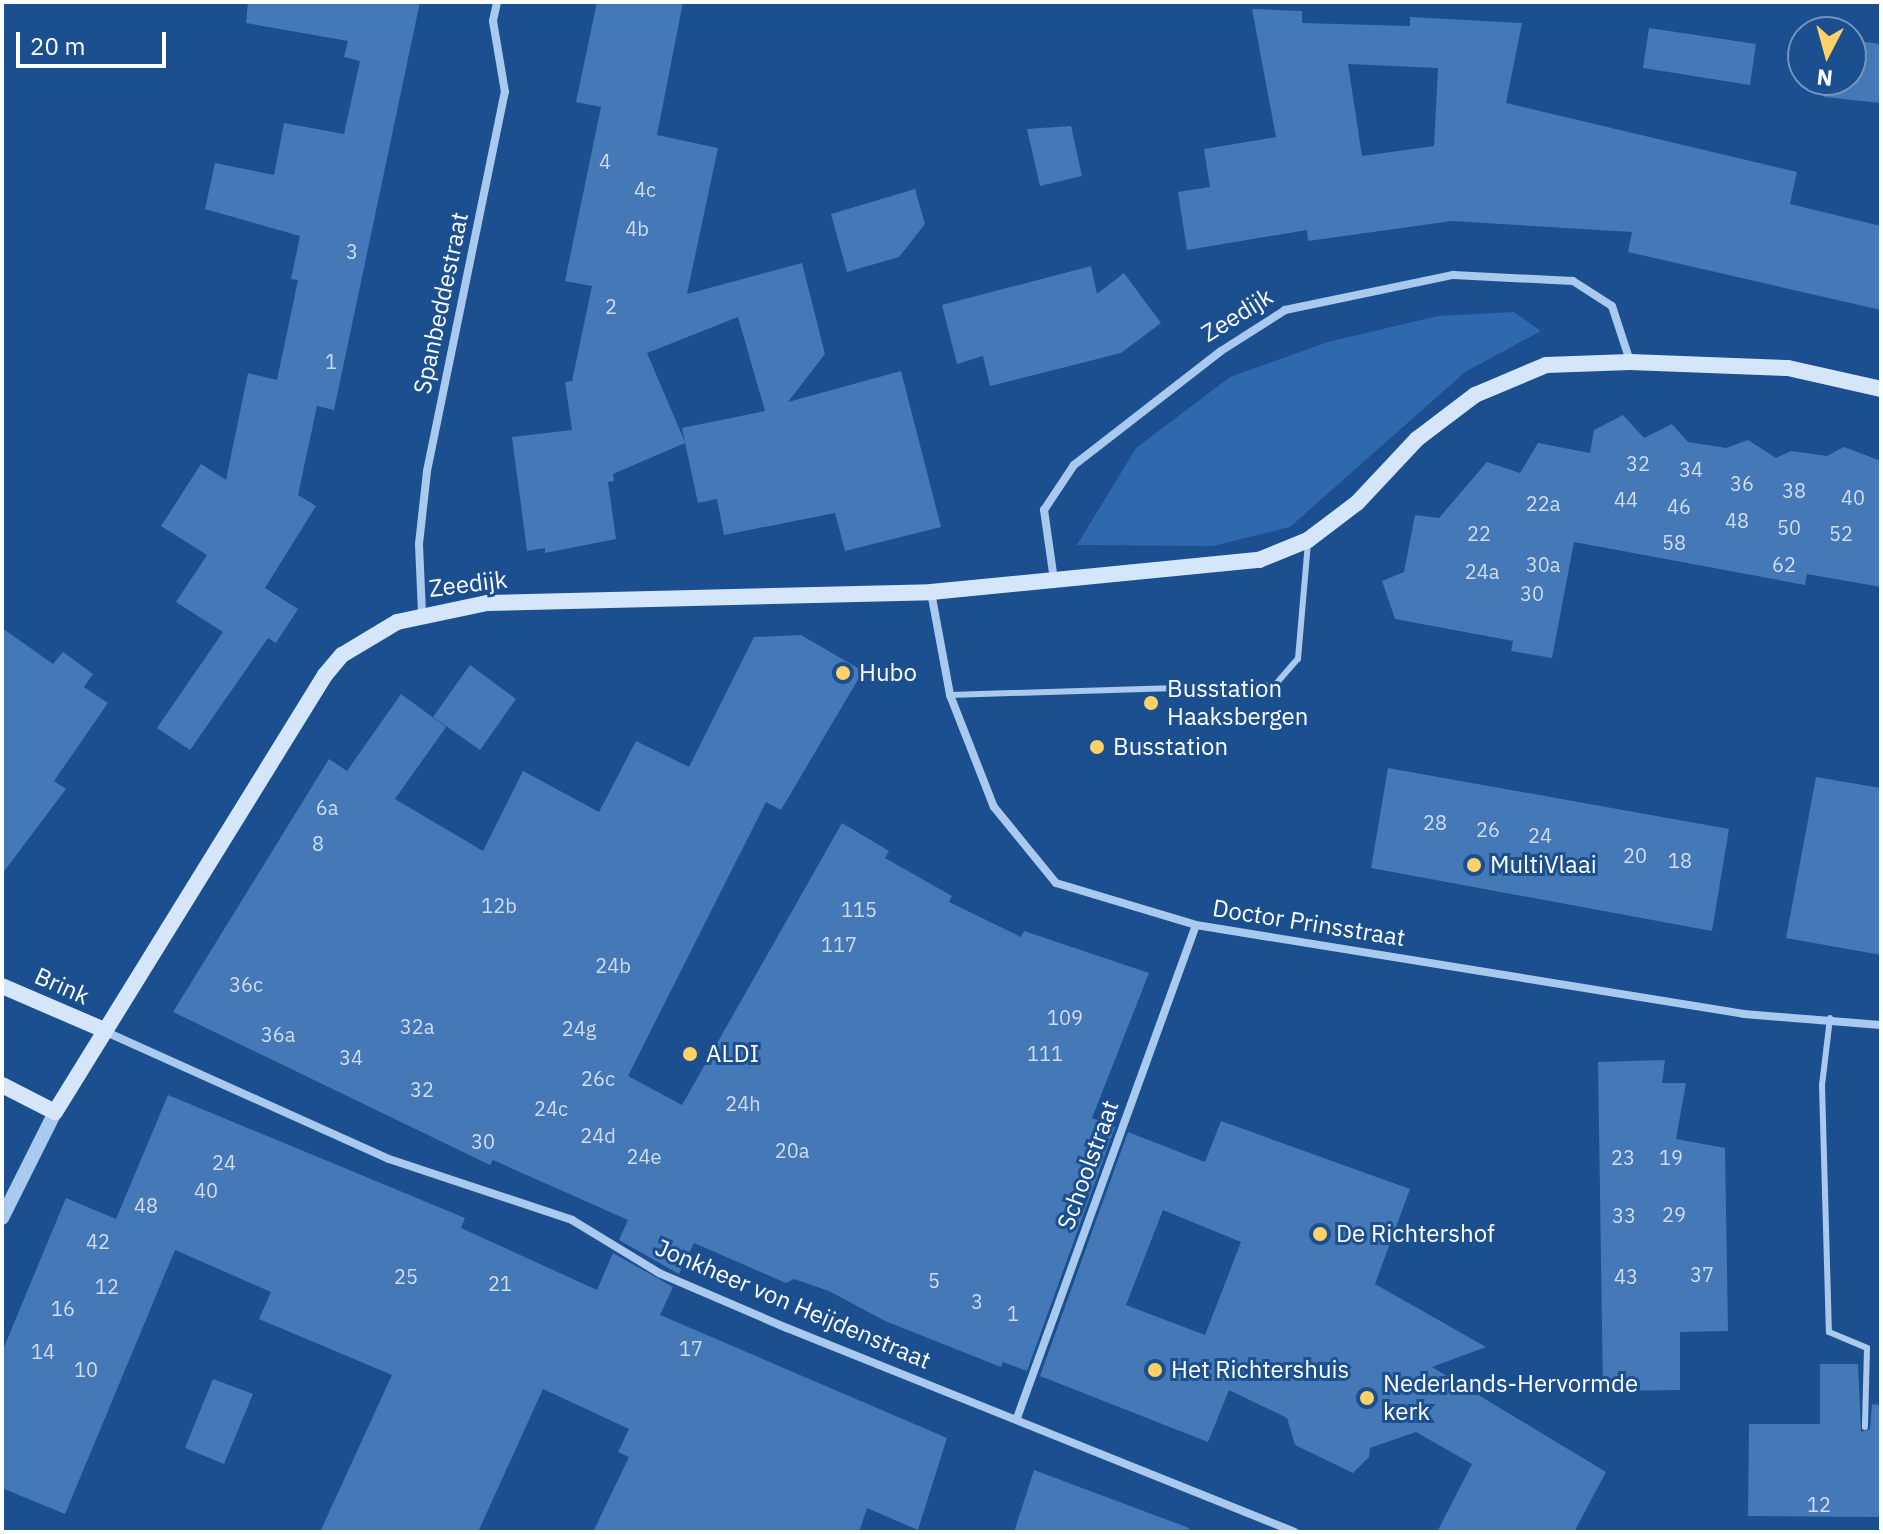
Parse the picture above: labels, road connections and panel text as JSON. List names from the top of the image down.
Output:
{
  "streets": {
    "main road": ["Zeedijk", "Brink"],
    "street": [
      "Spanbeddestraat",
      "Doctor Prinsstraat",
      "Schoolstraat",
      "Jonkheer von Heijdenstraat"
    ]
  },
  "crossings": [
    ["Spanbeddestraat", "Zeedijk"],
    ["Zeedijk", "Doctor Prinsstraat"],
    ["Zeedijk", "Brink"],
    ["Zeedijk", "Jonkheer von Heijdenstraat"],
    ["Doctor Prinsstraat", "Schoolstraat"],
    ["Brink", "Jonkheer von Heijdenstraat"],
    ["Schoolstraat", "Jonkheer von Heijdenstraat"]
  ],
  "places": [
    "Hubo",
    "Busstation Haaksbergen",
    "Busstation",
    "MultiVlaai",
    "ALDI",
    "De Richtershof",
    "Het Richtershuis",
    "Nederlands-Hervormde kerk"
  ],
  "house_numbers": [
    "4",
    "4c",
    "4b",
    "3",
    "2",
    "1",
    "32",
    "34",
    "36",
    "38",
    "40",
    "44",
    "22a",
    "46",
    "48",
    "50",
    "22",
    "52",
    "58",
    "30a",
    "62",
    "24a",
    "30",
    "6a",
    "28",
    "26",
    "24",
    "8",
    "20",
    "18",
    "12b",
    "115",
    "117",
    "24b",
    "36c",
    "109",
    "32a",
    "24g",
    "36a",
    "111",
    "34",
    "26c",
    "32",
    "24h",
    "24c",
    "24d",
    "30",
    "20a",
    "24e",
    "23",
    "19",
    "24",
    "40",
    "48",
    "29",
    "33",
    "42",
    "37",
    "25",
    "43",
    "5",
    "21",
    "12",
    "3",
    "16",
    "1",
    "17",
    "14",
    "10",
    "12"
  ],
  "scale_bar": "20 m",
  "north": "bottom"
}
